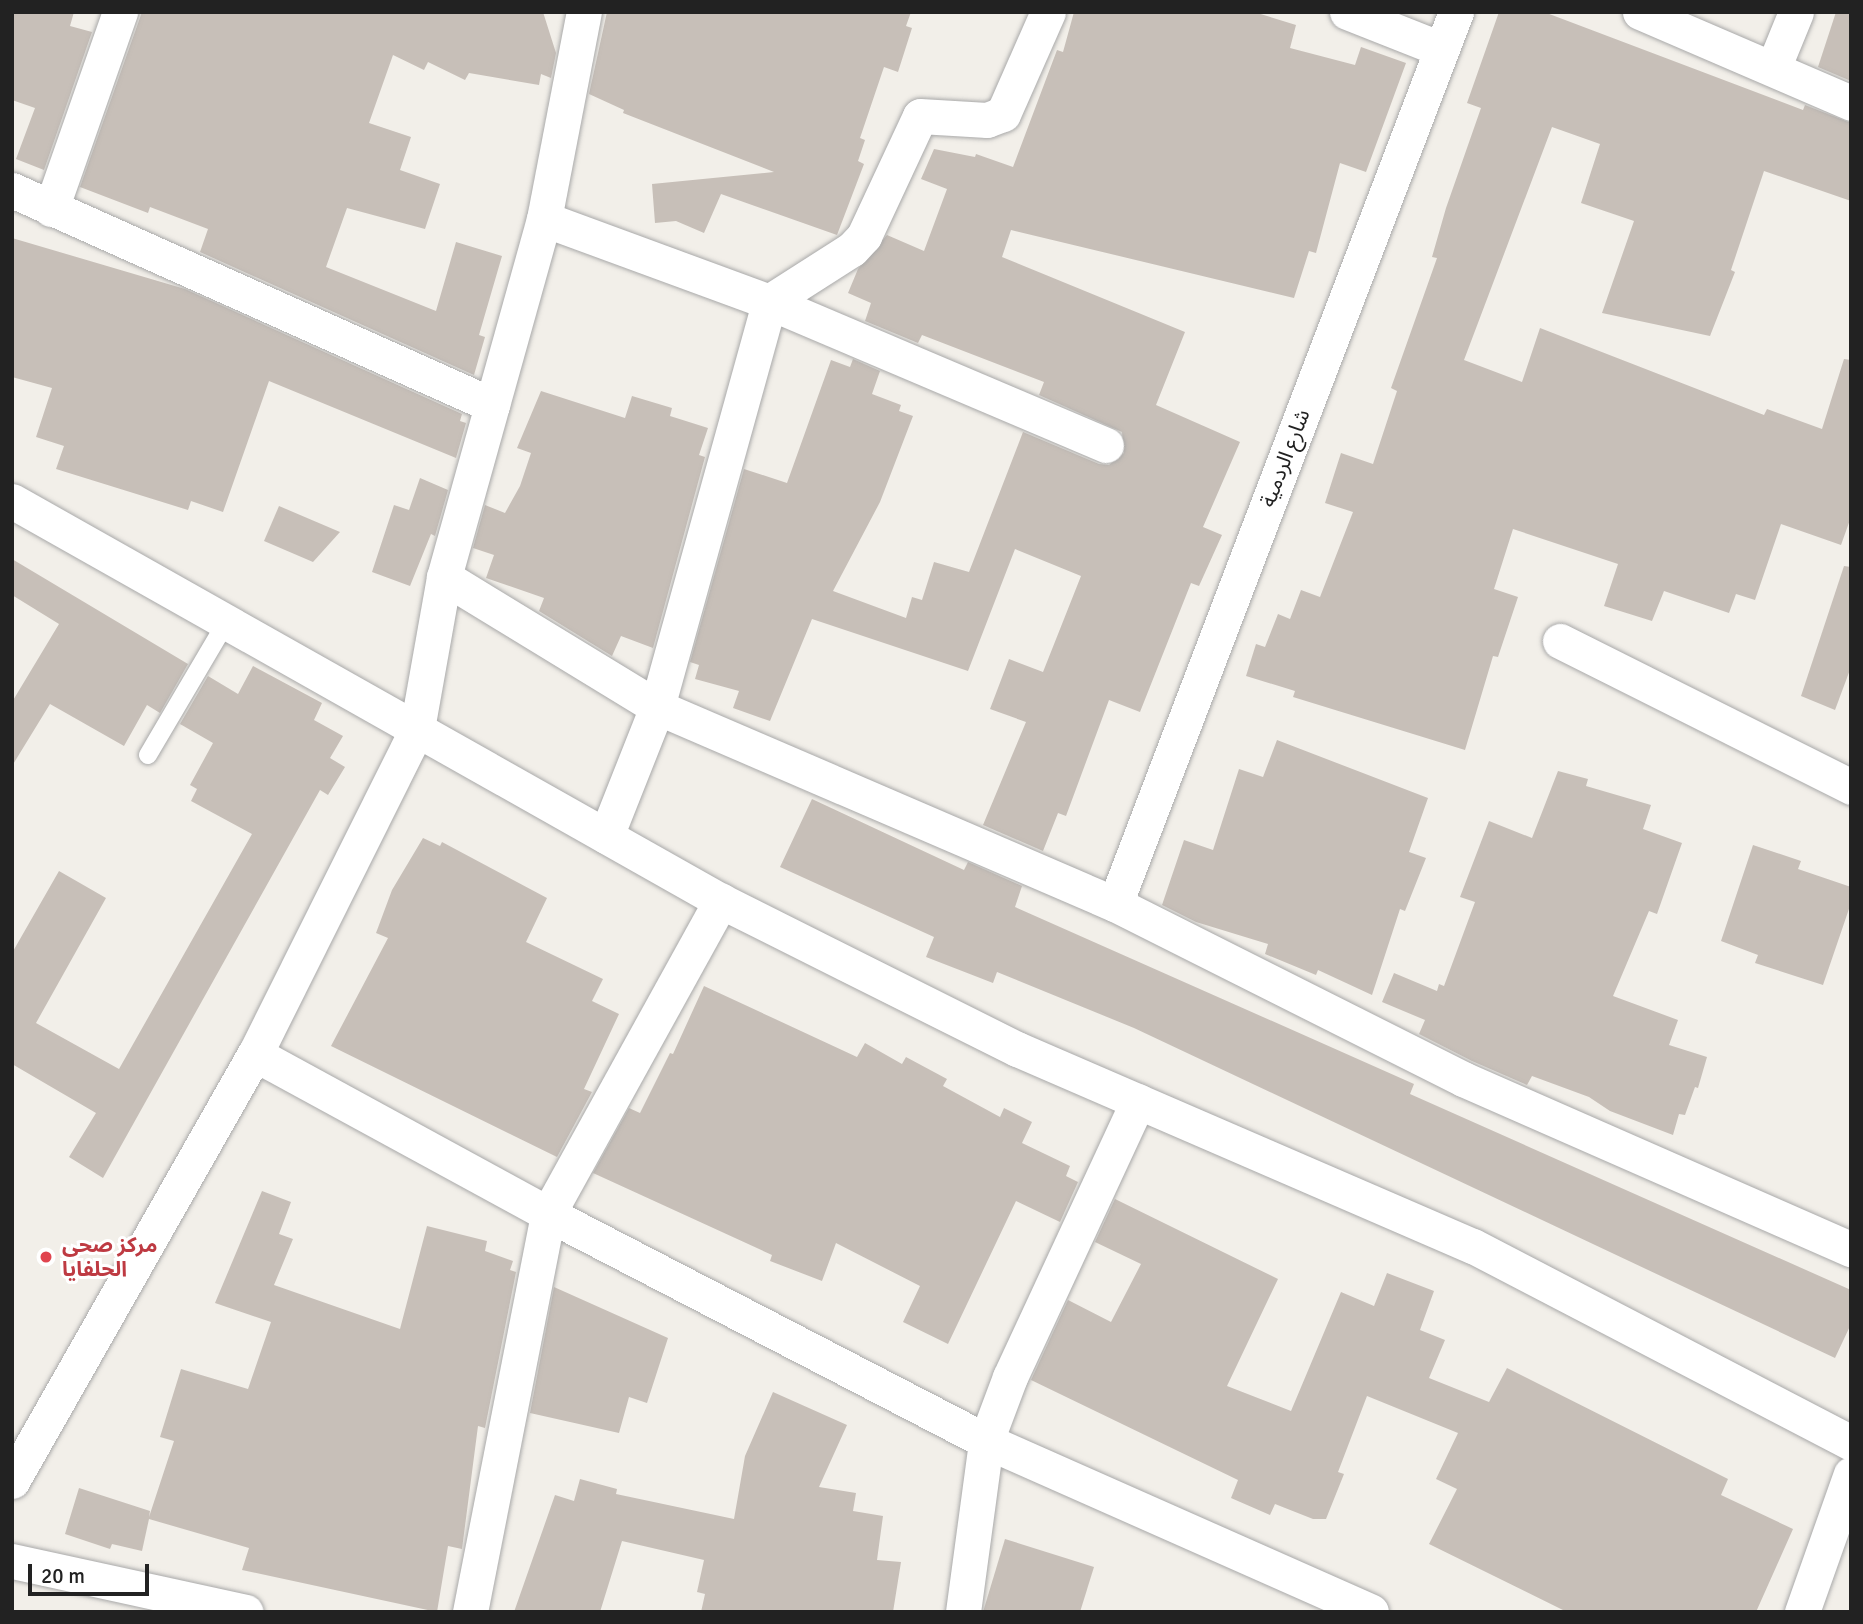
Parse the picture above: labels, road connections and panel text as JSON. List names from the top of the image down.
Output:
{
  "streets": {
    "street": ["شارع الردمية"]
  },
  "places": ["مركز صحى الحلفايا"],
  "scale_bar": "20 m"
}
